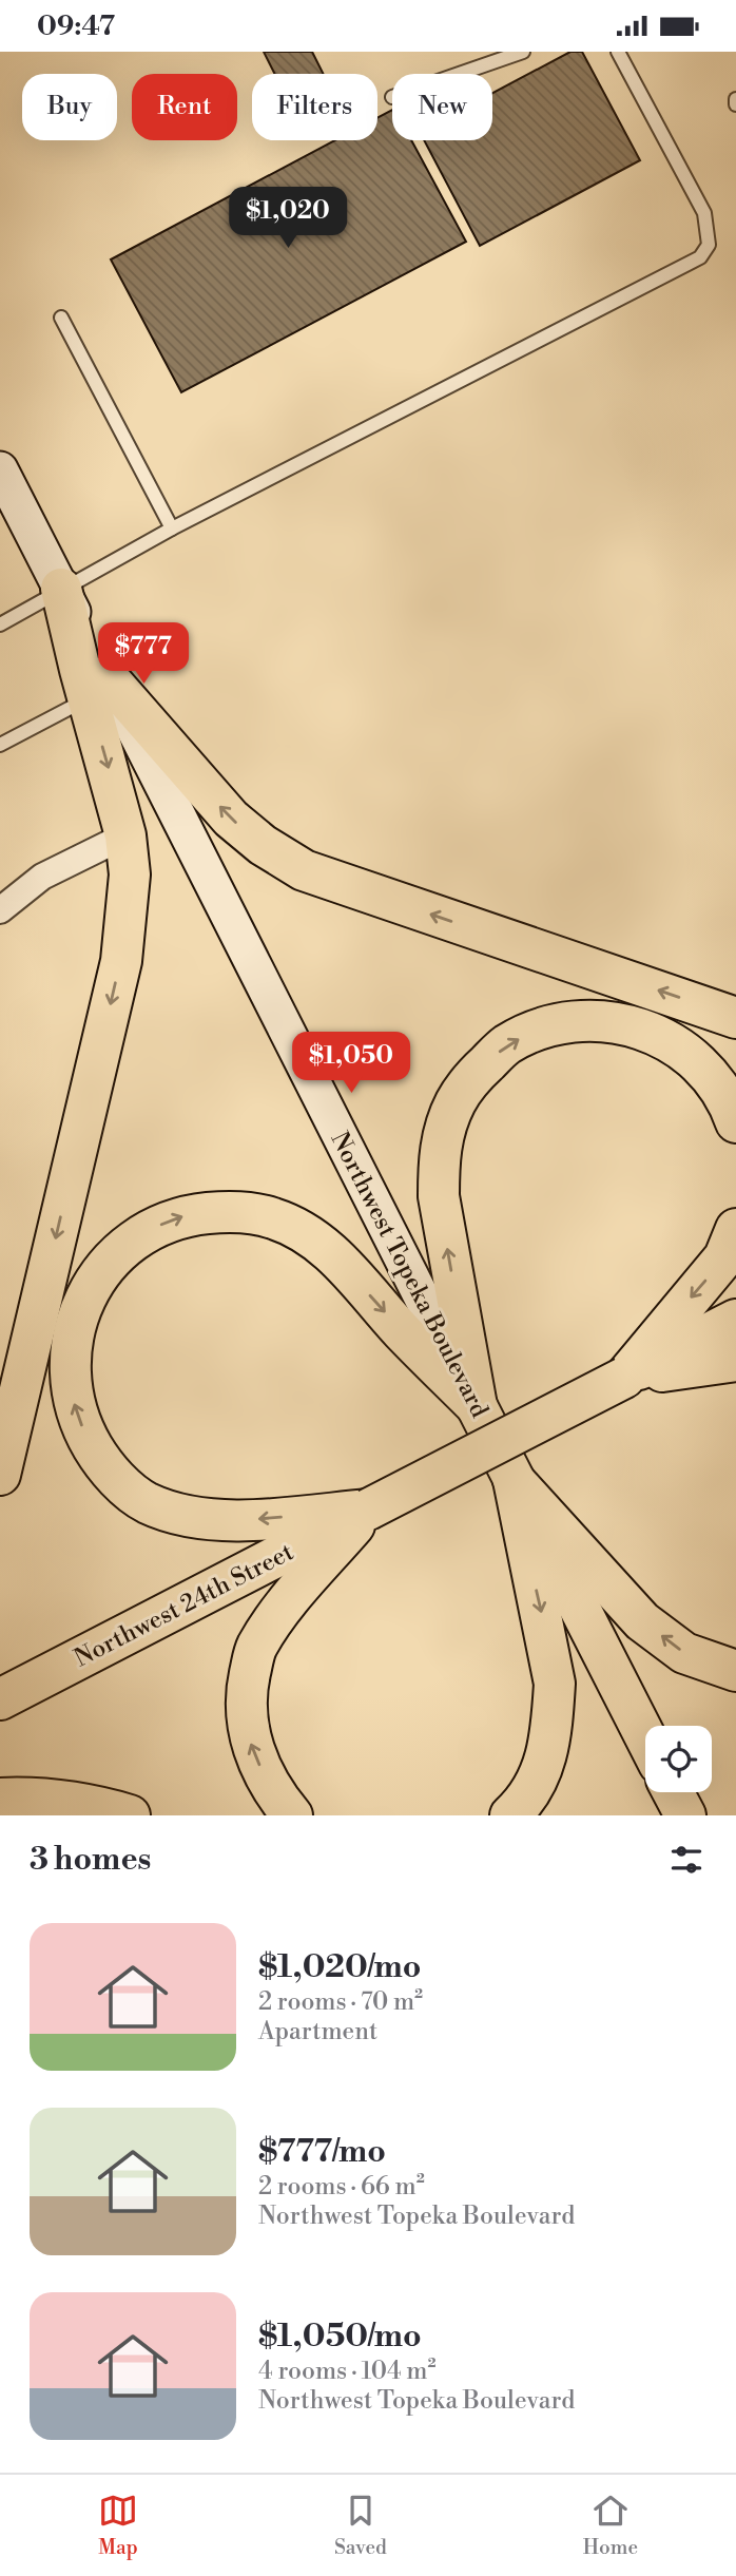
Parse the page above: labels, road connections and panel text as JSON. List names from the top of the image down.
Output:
{
  "streets": {
    "main road": ["Northwest Topeka Boulevard", "Northwest 24th Street"]
  },
  "page": {
    "status": "09:47",
    "chip": [
      "Buy",
      "Rent",
      "Filters",
      "New"
    ],
    "price": ["$1,020", "$777", "$1,050"],
    "heading": "3 homes",
    "list": [
      {
        "name": "$1,020/mo",
        "note": "2 rooms · 70 m² · Apartment"
      },
      {
        "name": "$777/mo",
        "note": "2 rooms · 66 m² · Northwest Topeka Boulevard"
      },
      {
        "name": "$1,050/mo",
        "note": "4 rooms · 104 m² · Northwest Topeka Boulevard"
      }
    ],
    "tabs": ["Map", "Saved", "Home"]
  }
}
